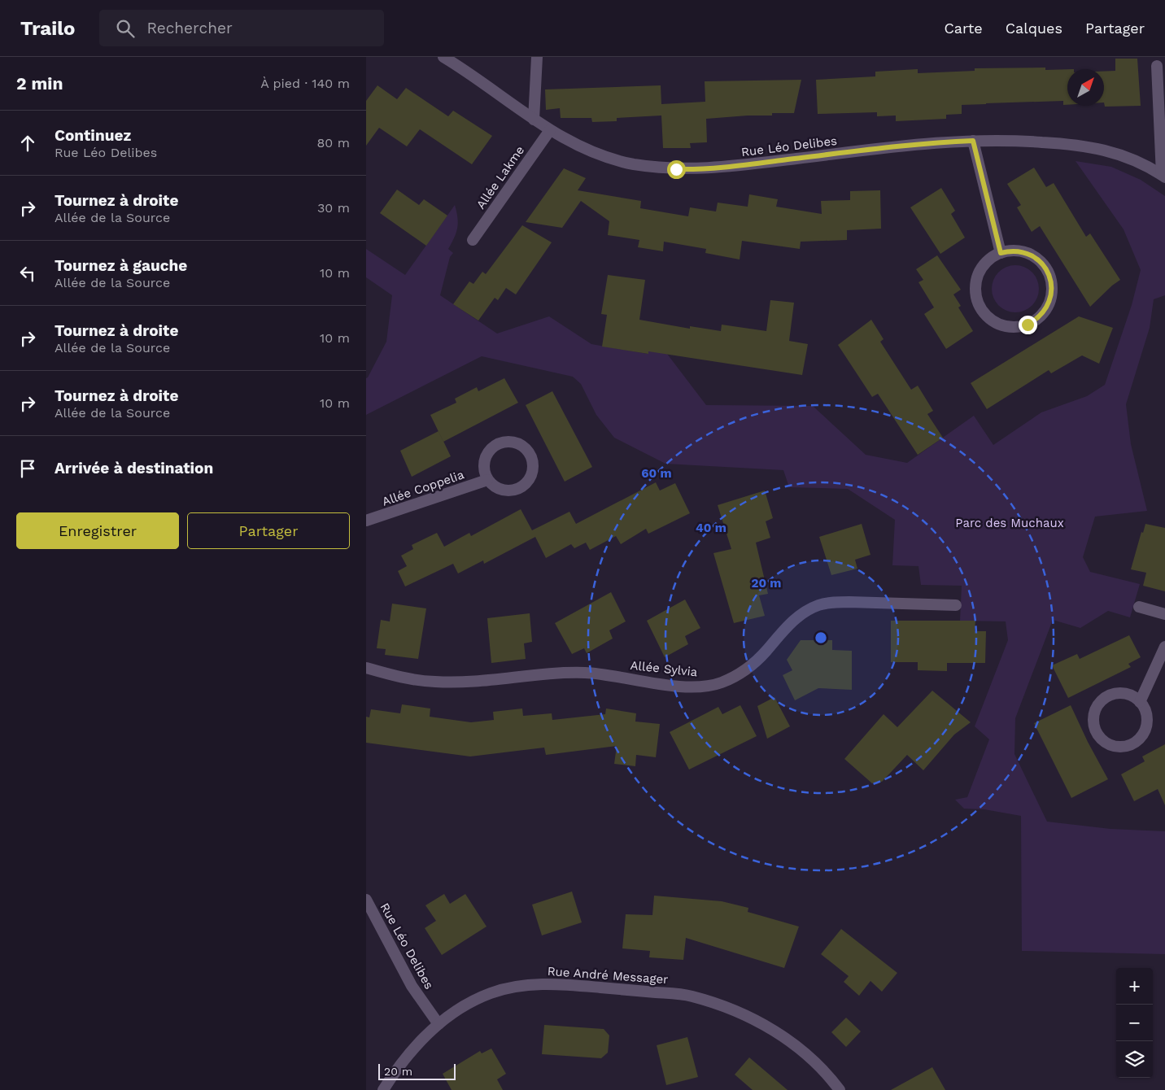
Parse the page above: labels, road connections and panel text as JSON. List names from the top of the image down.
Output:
{
  "streets": {
    "street": [
      "Rue Léo Delibes",
      "Allée Lakme",
      "Allée Coppelia",
      "Allée Sylvia",
      "Rue André Messager"
    ]
  },
  "crossings": [
    ["Rue Léo Delibes", "Allée Lakme"],
    ["Rue Léo Delibes", "Rue André Messager"]
  ],
  "parks": ["Parc des Muchaux"],
  "scale_bar": "20 m",
  "north": "top right",
  "page": {
    "header": "Trailo",
    "search": "Rechercher",
    "nav": ["Carte", "Calques", "Partager"],
    "heading": ["2 min", "À pied · 140 m"],
    "list": [
      ["Continuez", "Rue Léo Delibes", "80 m"],
      ["Tournez à droite", "Allée de la Source", "30 m"],
      ["Tournez à gauche", "Allée de la Source", "10 m"],
      ["Tournez à droite", "Allée de la Source", "10 m"],
      ["Tournez à droite", "Allée de la Source", "10 m"],
      "Arrivée à destination"
    ],
    "buttons": ["Enregistrer", "Partager"],
    "map_buttons": ["+", "−"],
    "scale": "20 m"
  },
  "rings": ["60 m", "40 m", "20 m"]
}
